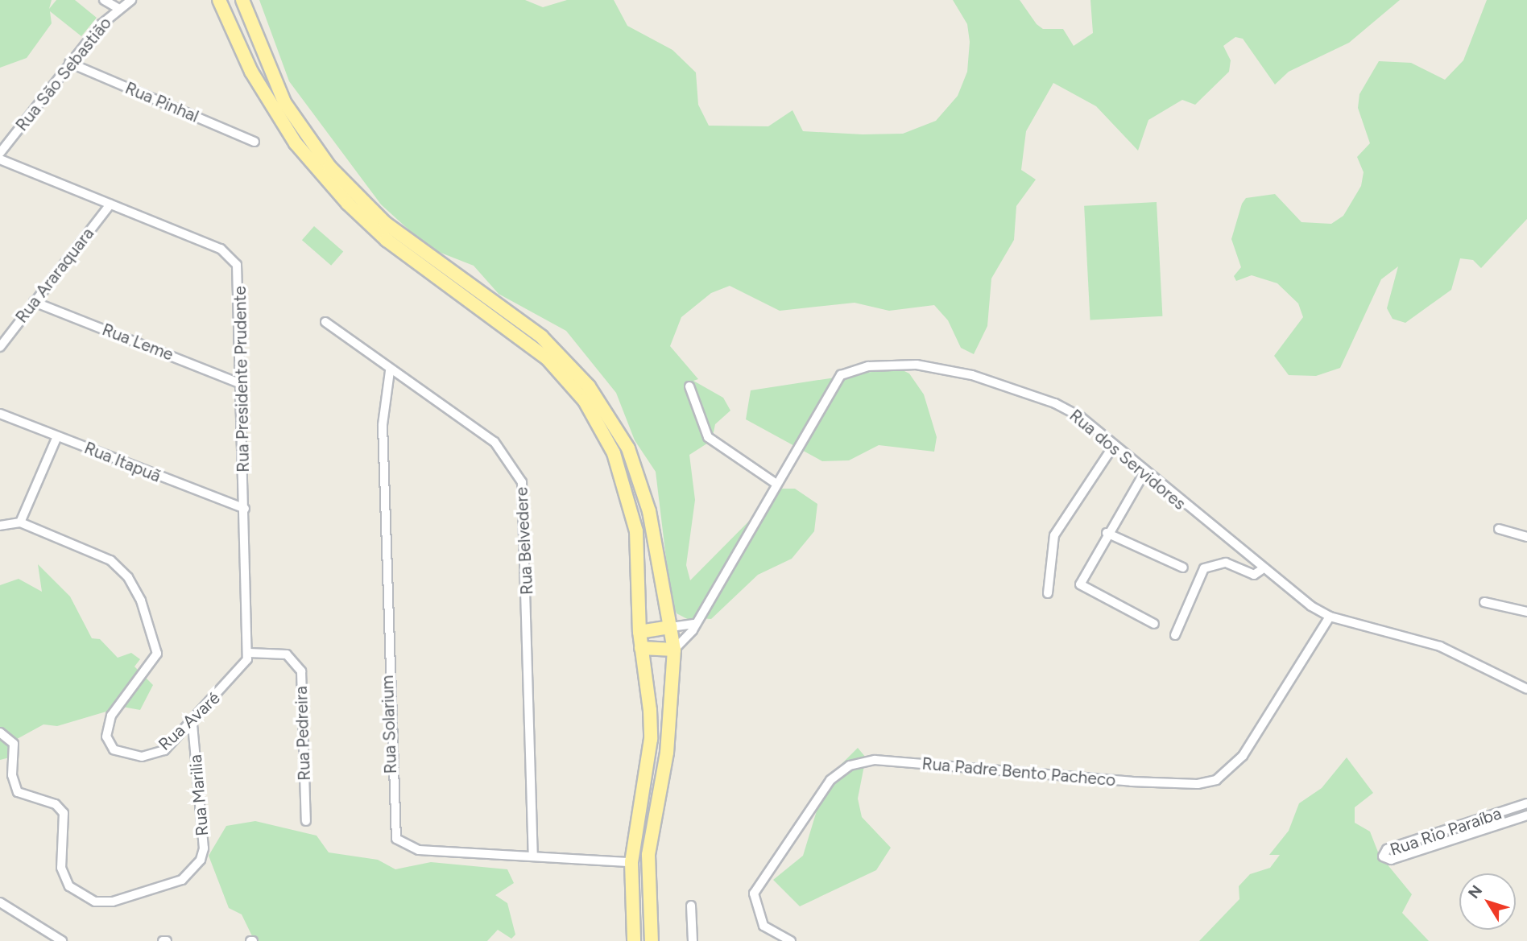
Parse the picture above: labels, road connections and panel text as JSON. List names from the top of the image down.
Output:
{
  "streets": {
    "street": [
      "Rua São Sebastião",
      "Rua Pinhal",
      "Rua Araraquara",
      "Rua Leme",
      "Rua Presidente Prudente",
      "Rua dos Servidores",
      "Rua Itapuã",
      "Rua Belvedere",
      "Rua Avaré",
      "Rua Solarium",
      "Rua Pedreira",
      "Rua Padre Bento Pacheco",
      "Rua Marilia",
      "Rua Rio Paraíba"
    ]
  },
  "crossings": [
    ["Rua São Sebastião", "Rua Pinhal"],
    ["Rua Araraquara", "Rua Leme"],
    ["Rua Araraquara", "Rua Presidente Prudente"],
    ["Rua Leme", "Rua Presidente Prudente"],
    ["Rua Presidente Prudente", "Rua Itapuã"],
    ["Rua Presidente Prudente", "Rua Avaré"],
    ["Rua Presidente Prudente", "Rua Pedreira"],
    ["Rua dos Servidores", "Rua Padre Bento Pacheco"],
    ["Rua Belvedere", "Rua Solarium"],
    ["Rua Avaré", "Rua Pedreira"],
    ["Rua Avaré", "Rua Marilia"]
  ],
  "north": "top left"
}
